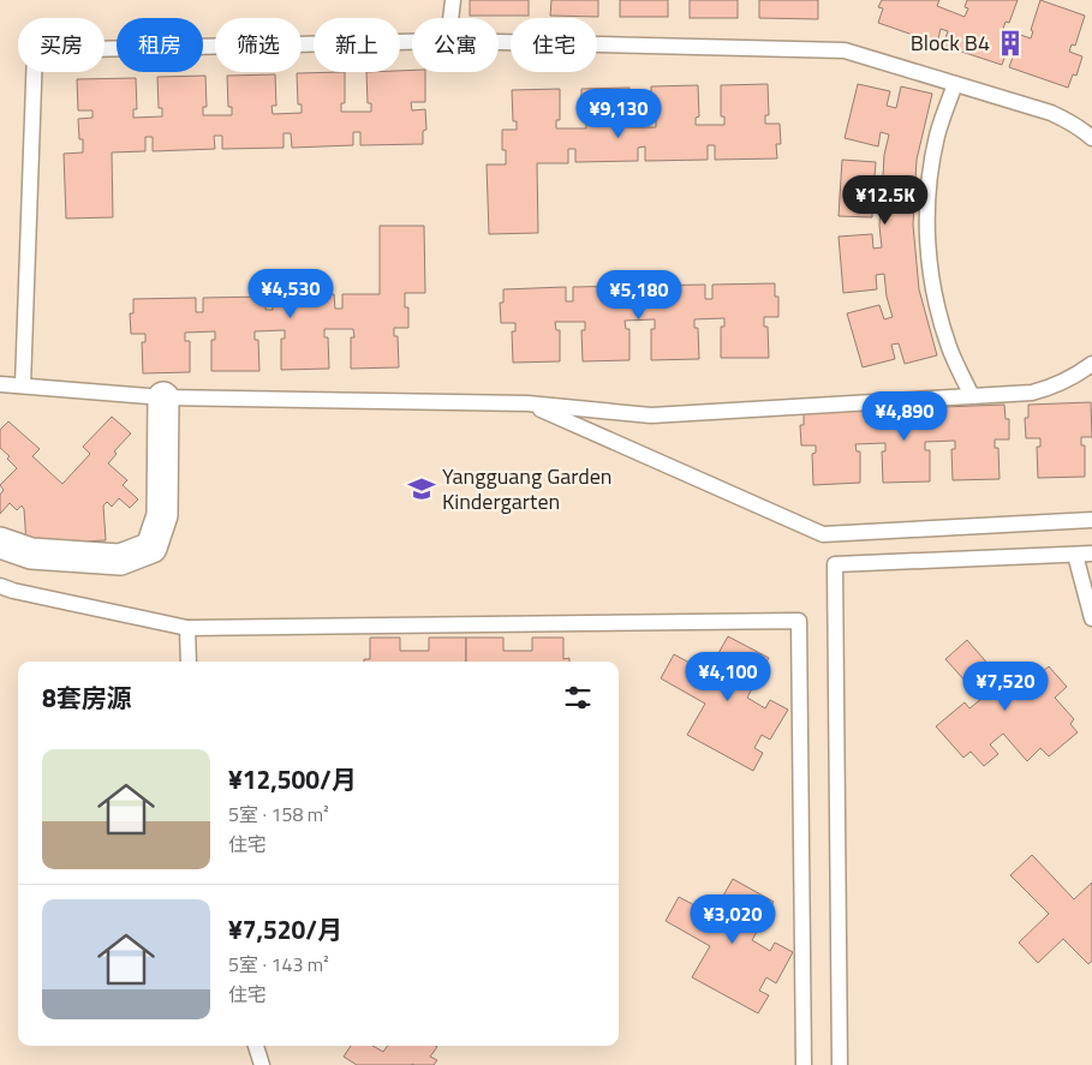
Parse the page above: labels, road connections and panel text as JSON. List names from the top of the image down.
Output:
{
  "places": {
    "building": ["Block B4"],
    "school or university": ["Yangguang Garden Kindergarten"]
  },
  "page": {
    "chip": [
      "买房",
      "租房",
      "筛选",
      "新上",
      "公寓",
      "住宅"
    ],
    "price": [
      "¥9,130",
      "¥12.5K",
      "¥4,530",
      "¥5,180",
      "¥4,890",
      "¥4,100",
      "¥7,520",
      "¥3,020"
    ],
    "heading": "8套房源",
    "list": [
      {
        "name": "¥12,500/月",
        "note": "5室 · 158 m² · 住宅"
      },
      {
        "name": "¥7,520/月",
        "note": "5室 · 143 m² · 住宅"
      }
    ]
  }
}
